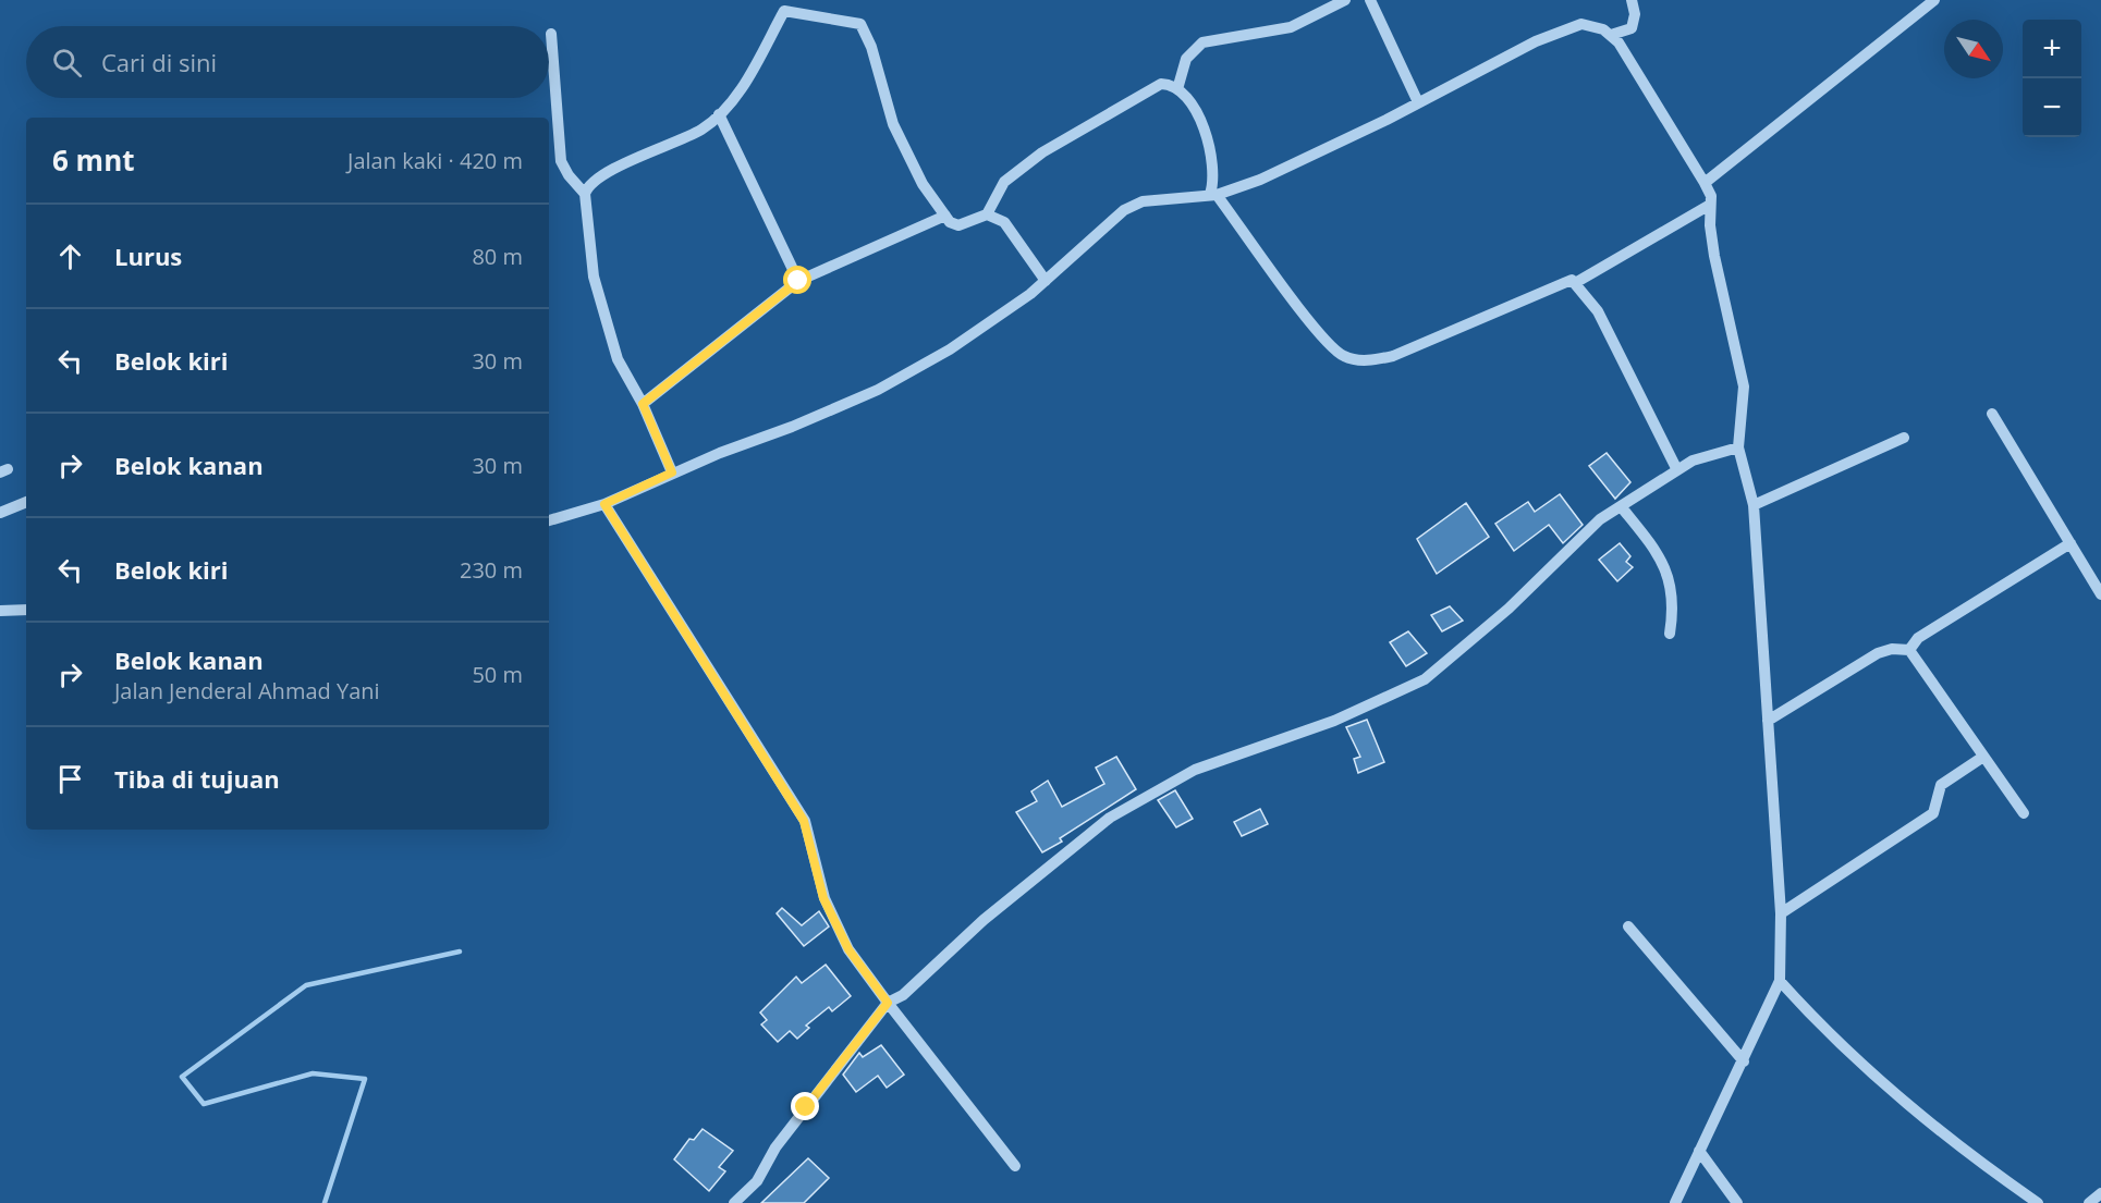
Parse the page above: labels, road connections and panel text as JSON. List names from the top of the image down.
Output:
{
  "north": "bottom right",
  "page": {
    "map_buttons": ["+", "−"],
    "search": "Cari di sini",
    "heading": ["6 mnt", "Jalan kaki · 420 m"],
    "list": [
      ["Lurus", "80 m"],
      ["Belok kiri", "30 m"],
      ["Belok kanan", "30 m"],
      ["Belok kiri", "230 m"],
      ["Belok kanan", "Jalan Jenderal Ahmad Yani", "50 m"],
      "Tiba di tujuan"
    ]
  }
}
